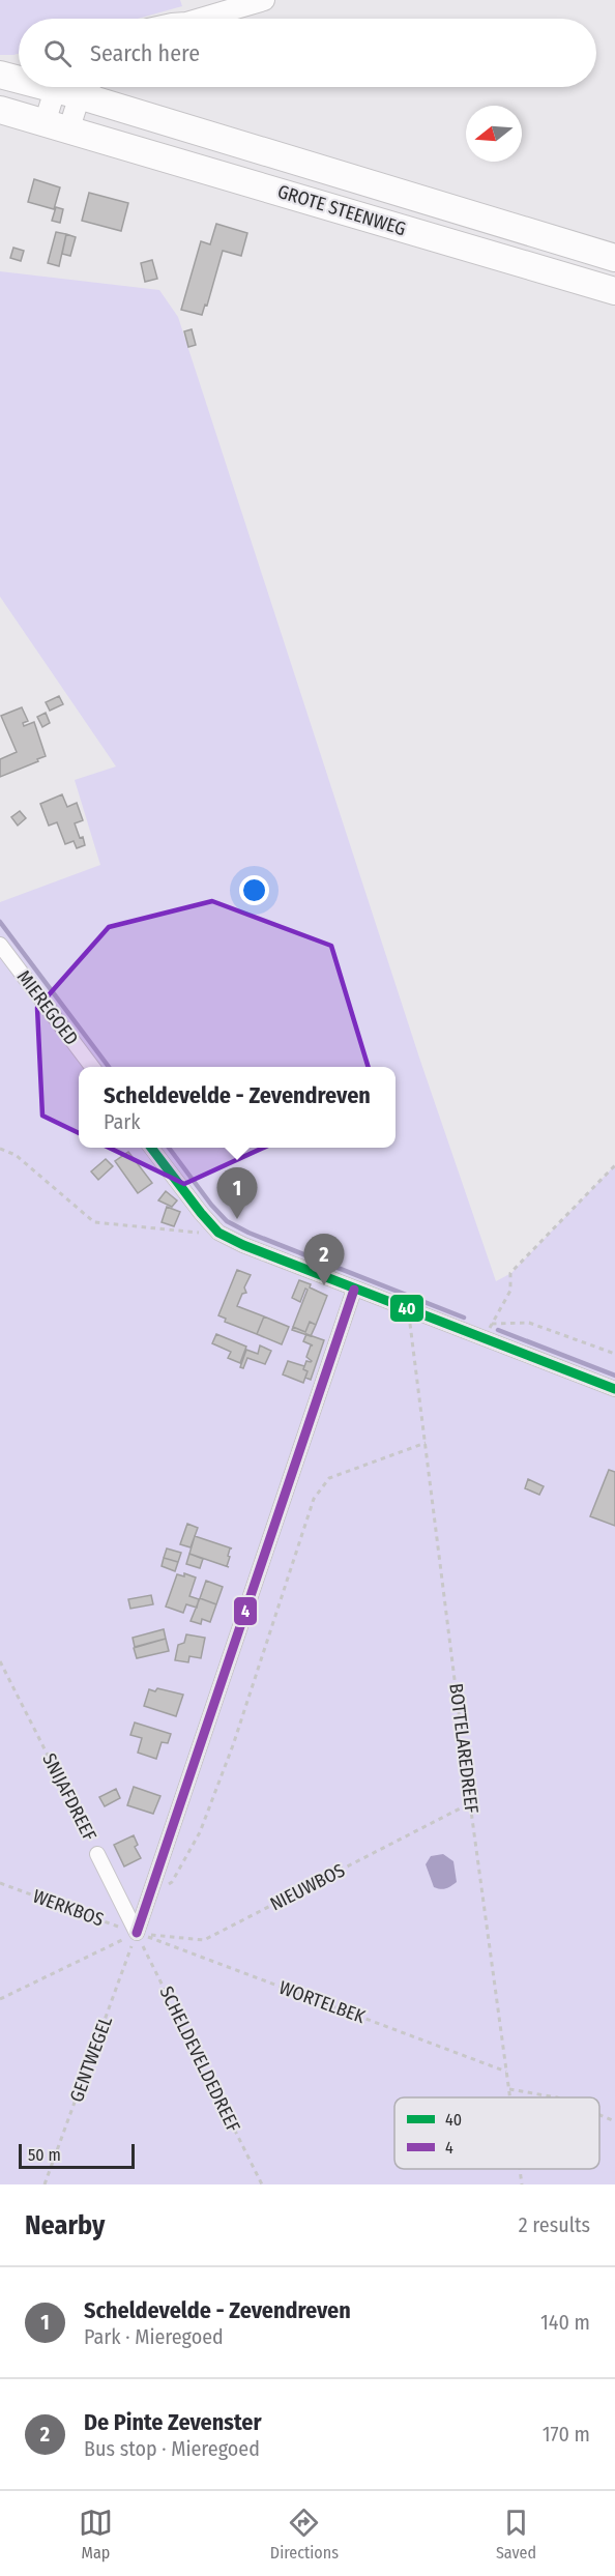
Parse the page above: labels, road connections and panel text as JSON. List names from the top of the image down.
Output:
{
  "streets": {
    "highway": ["GROTE STEENWEG"],
    "street": ["MIEREGOED", "SNIJAFDREEF"],
    "path": [
      "BOTTELAREDREEF",
      "NIEUWBOS",
      "WERKBOS",
      "WORTELBEK",
      "GENTWEGEL",
      "SCHELDEVELDEDREEF"
    ]
  },
  "crossings": [
    ["BOTTELAREDREEF", "NIEUWBOS"],
    ["BOTTELAREDREEF", "WORTELBEK"],
    ["SNIJAFDREEF", "NIEUWBOS"],
    ["SNIJAFDREEF", "WERKBOS"],
    ["SNIJAFDREEF", "WORTELBEK"],
    ["SNIJAFDREEF", "GENTWEGEL"],
    ["SNIJAFDREEF", "SCHELDEVELDEDREEF"],
    ["NIEUWBOS", "WERKBOS"],
    ["NIEUWBOS", "WORTELBEK"],
    ["NIEUWBOS", "GENTWEGEL"],
    ["NIEUWBOS", "SCHELDEVELDEDREEF"],
    ["WERKBOS", "WORTELBEK"],
    ["WERKBOS", "GENTWEGEL"],
    ["WERKBOS", "SCHELDEVELDEDREEF"],
    ["WORTELBEK", "GENTWEGEL"],
    ["WORTELBEK", "SCHELDEVELDEDREEF"],
    ["GENTWEGEL", "SCHELDEVELDEDREEF"]
  ],
  "lines": ["transit line 40", "transit line 4"],
  "legend": ["40", "4"],
  "scale_bar": "50 m",
  "north": "left",
  "page": {
    "search": "Search here",
    "popup": ["Scheldevelde - Zevendreven", "Park"],
    "pins": ["1", "2"],
    "scale": "50 m",
    "heading": ["Nearby", "2 results"],
    "list": [
      {
        "mark": "1",
        "name": "Scheldevelde - Zevendreven",
        "note": "Park · Mieregoed",
        "value": "140 m"
      },
      {
        "mark": "2",
        "name": "De Pinte Zevenster",
        "note": "Bus stop · Mieregoed",
        "value": "170 m"
      }
    ],
    "nav": ["Map", "Directions", "Saved"]
  }
}
